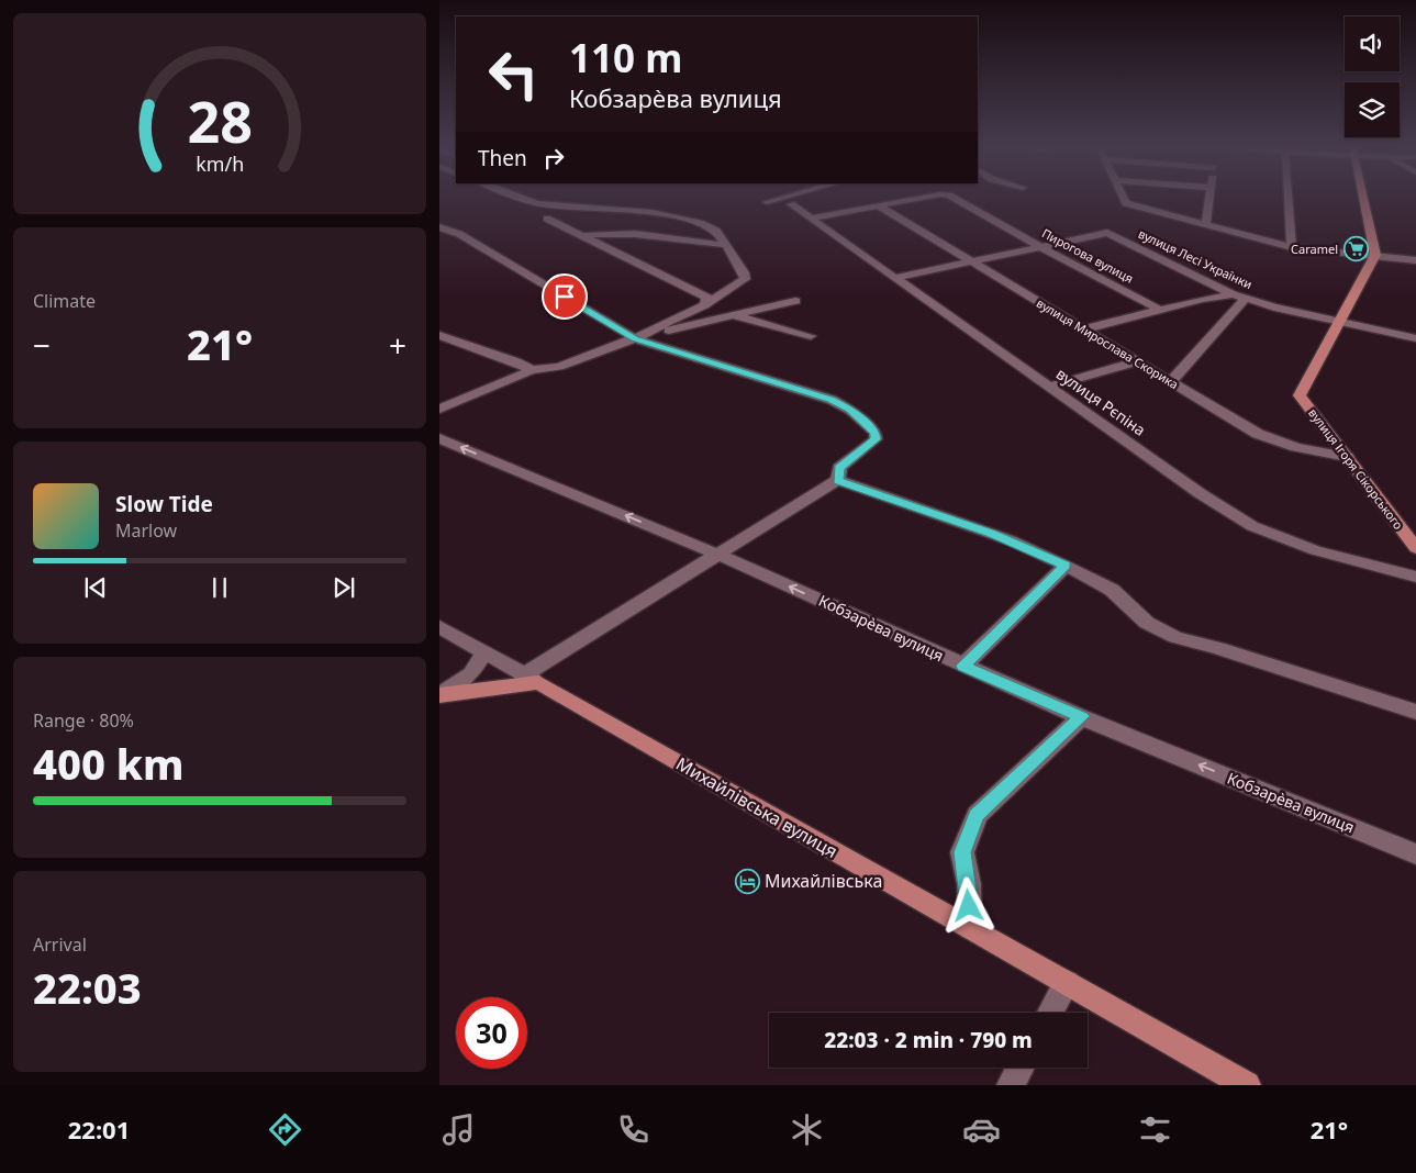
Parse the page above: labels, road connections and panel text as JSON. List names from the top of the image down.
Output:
{
  "streets": {
    "main road": ["вулиця Ігоря Сікорського", "Михайлівська вулиця"],
    "street": [
      "Пирогова вулиця",
      "вулиця Лесі Українки",
      "вулиця Мирослава Скорика",
      "вулиця Рєпіна",
      "Кобзарèва вулиця"
    ]
  },
  "crossings": [
    ["Пирогова вулиця", "вулиця Лесі Українки"],
    ["Пирогова вулиця", "вулиця Мирослава Скорика"],
    ["вулиця Лесі Українки", "вулиця Ігоря Сікорського"],
    ["вулиця Мирослава Скорика", "вулиця Ігоря Сікорського"]
  ],
  "places": {
    "supermarket": ["Caramel"],
    "hotel": ["Михайлівська"]
  },
  "page": {
    "turn": ["110 m", "Кобзарèва вулиця"],
    "then": "Then",
    "tile": [
      "Climate",
      ["Range · 80%", "400 km"],
      ["Arrival", "22:03"]
    ],
    "heat": ["−", "21°", "+"],
    "song": ["Slow Tide", "Marlow"],
    "limit": "30",
    "trip": "22:03 · 2 min · 790 m",
    "tabs": ["22:01", "21°"],
    "gauge": ["28", "km/h"]
  }
}
